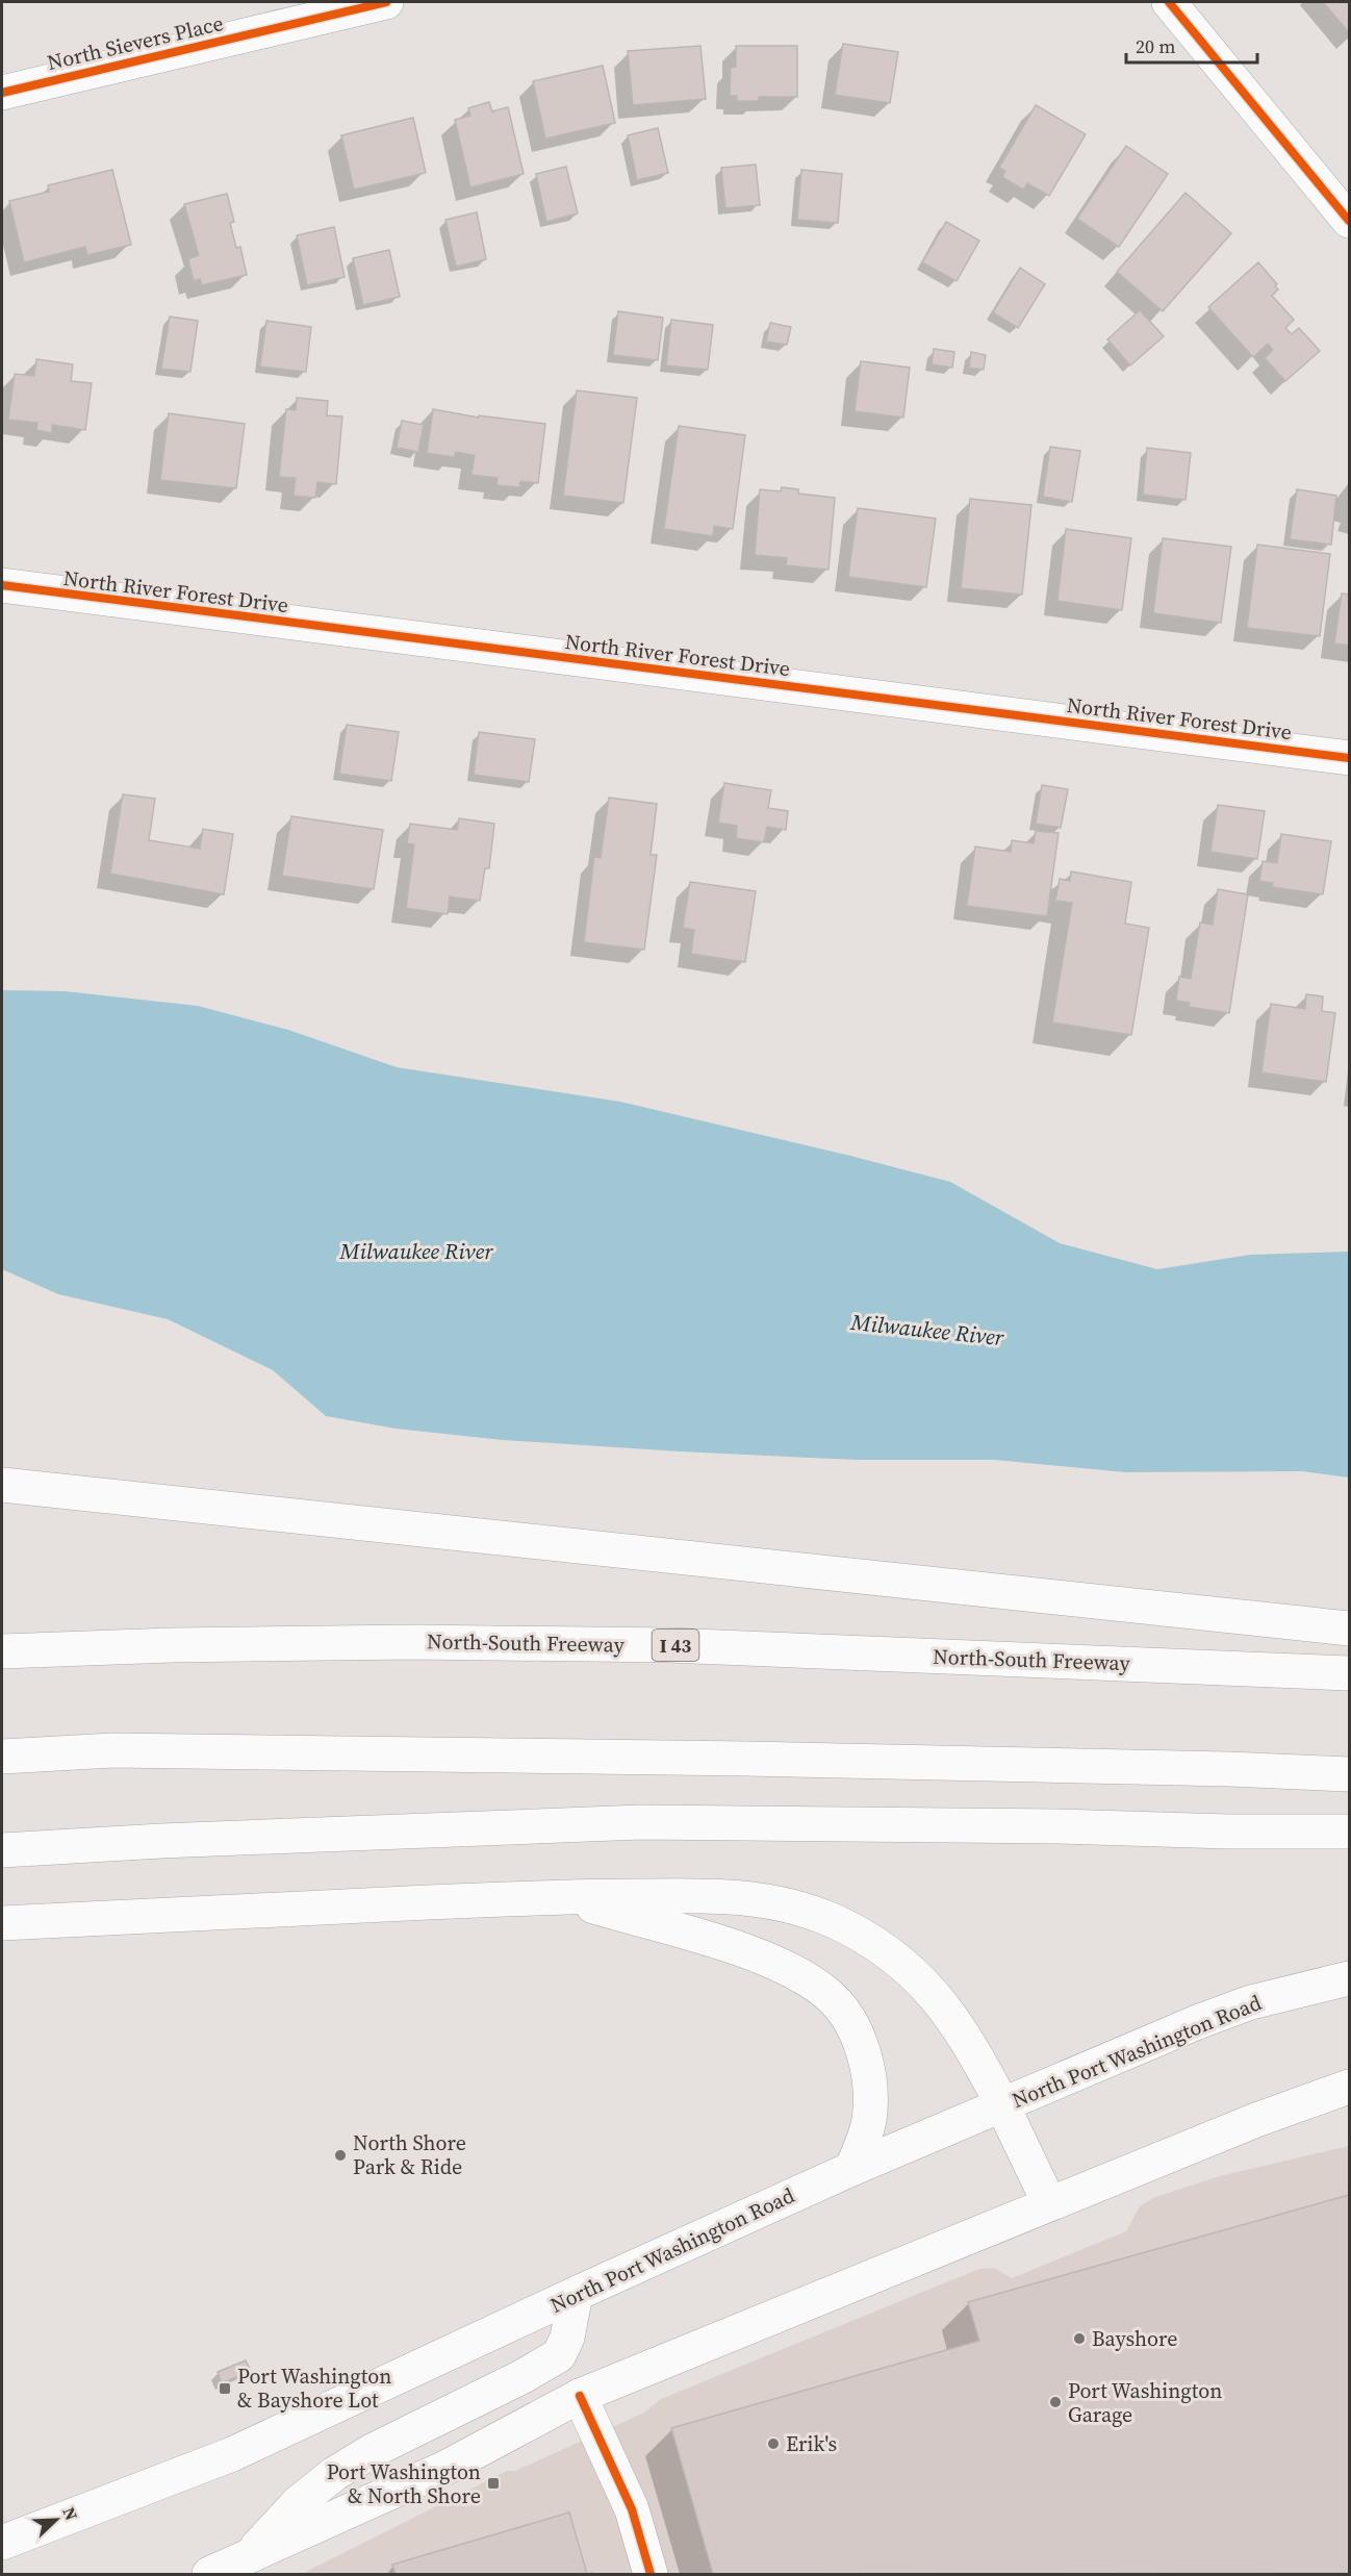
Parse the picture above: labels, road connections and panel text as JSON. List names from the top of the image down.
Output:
{
  "streets": {
    "main road": [
      "North Sievers Place",
      "North River Forest Drive",
      "North-South Freeway",
      "I 43",
      "North Port Washington Road"
    ]
  },
  "water": ["Milwaukee River"],
  "places": {
    "other": [
      "North Shore Park & Ride",
      "Bayshore",
      "Port Washington Garage",
      "Erik's"
    ],
    "transit": ["Port Washington & Bayshore Lot", "Port Washington & North Shore"]
  },
  "scale_bar": "20 m",
  "north": "top right"
}
